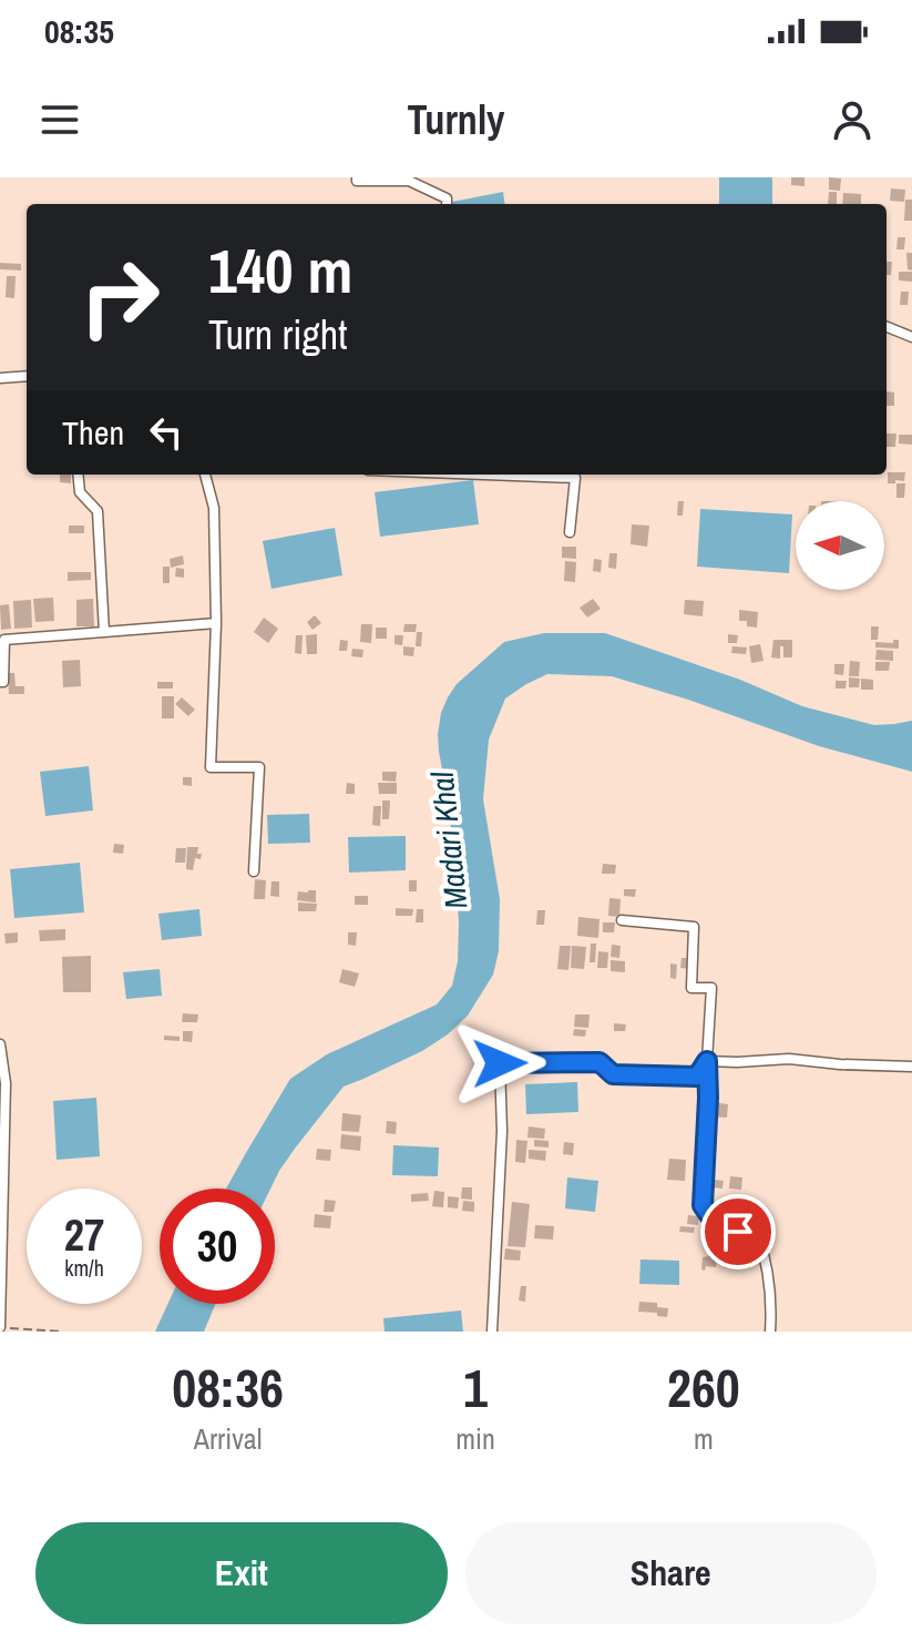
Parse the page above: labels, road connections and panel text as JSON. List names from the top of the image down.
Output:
{
  "water": ["Madari Khal"],
  "north": "left",
  "page": {
    "status": "08:35",
    "header": "Turnly",
    "turn": ["140 m", "Turn right"],
    "then": "Then",
    "speed": "27 km/h",
    "limit": "30",
    "eta": [
      "08:36",
      "Arrival",
      "1",
      "min",
      "260",
      "m"
    ],
    "buttons": ["Exit", "Share"]
  }
}
